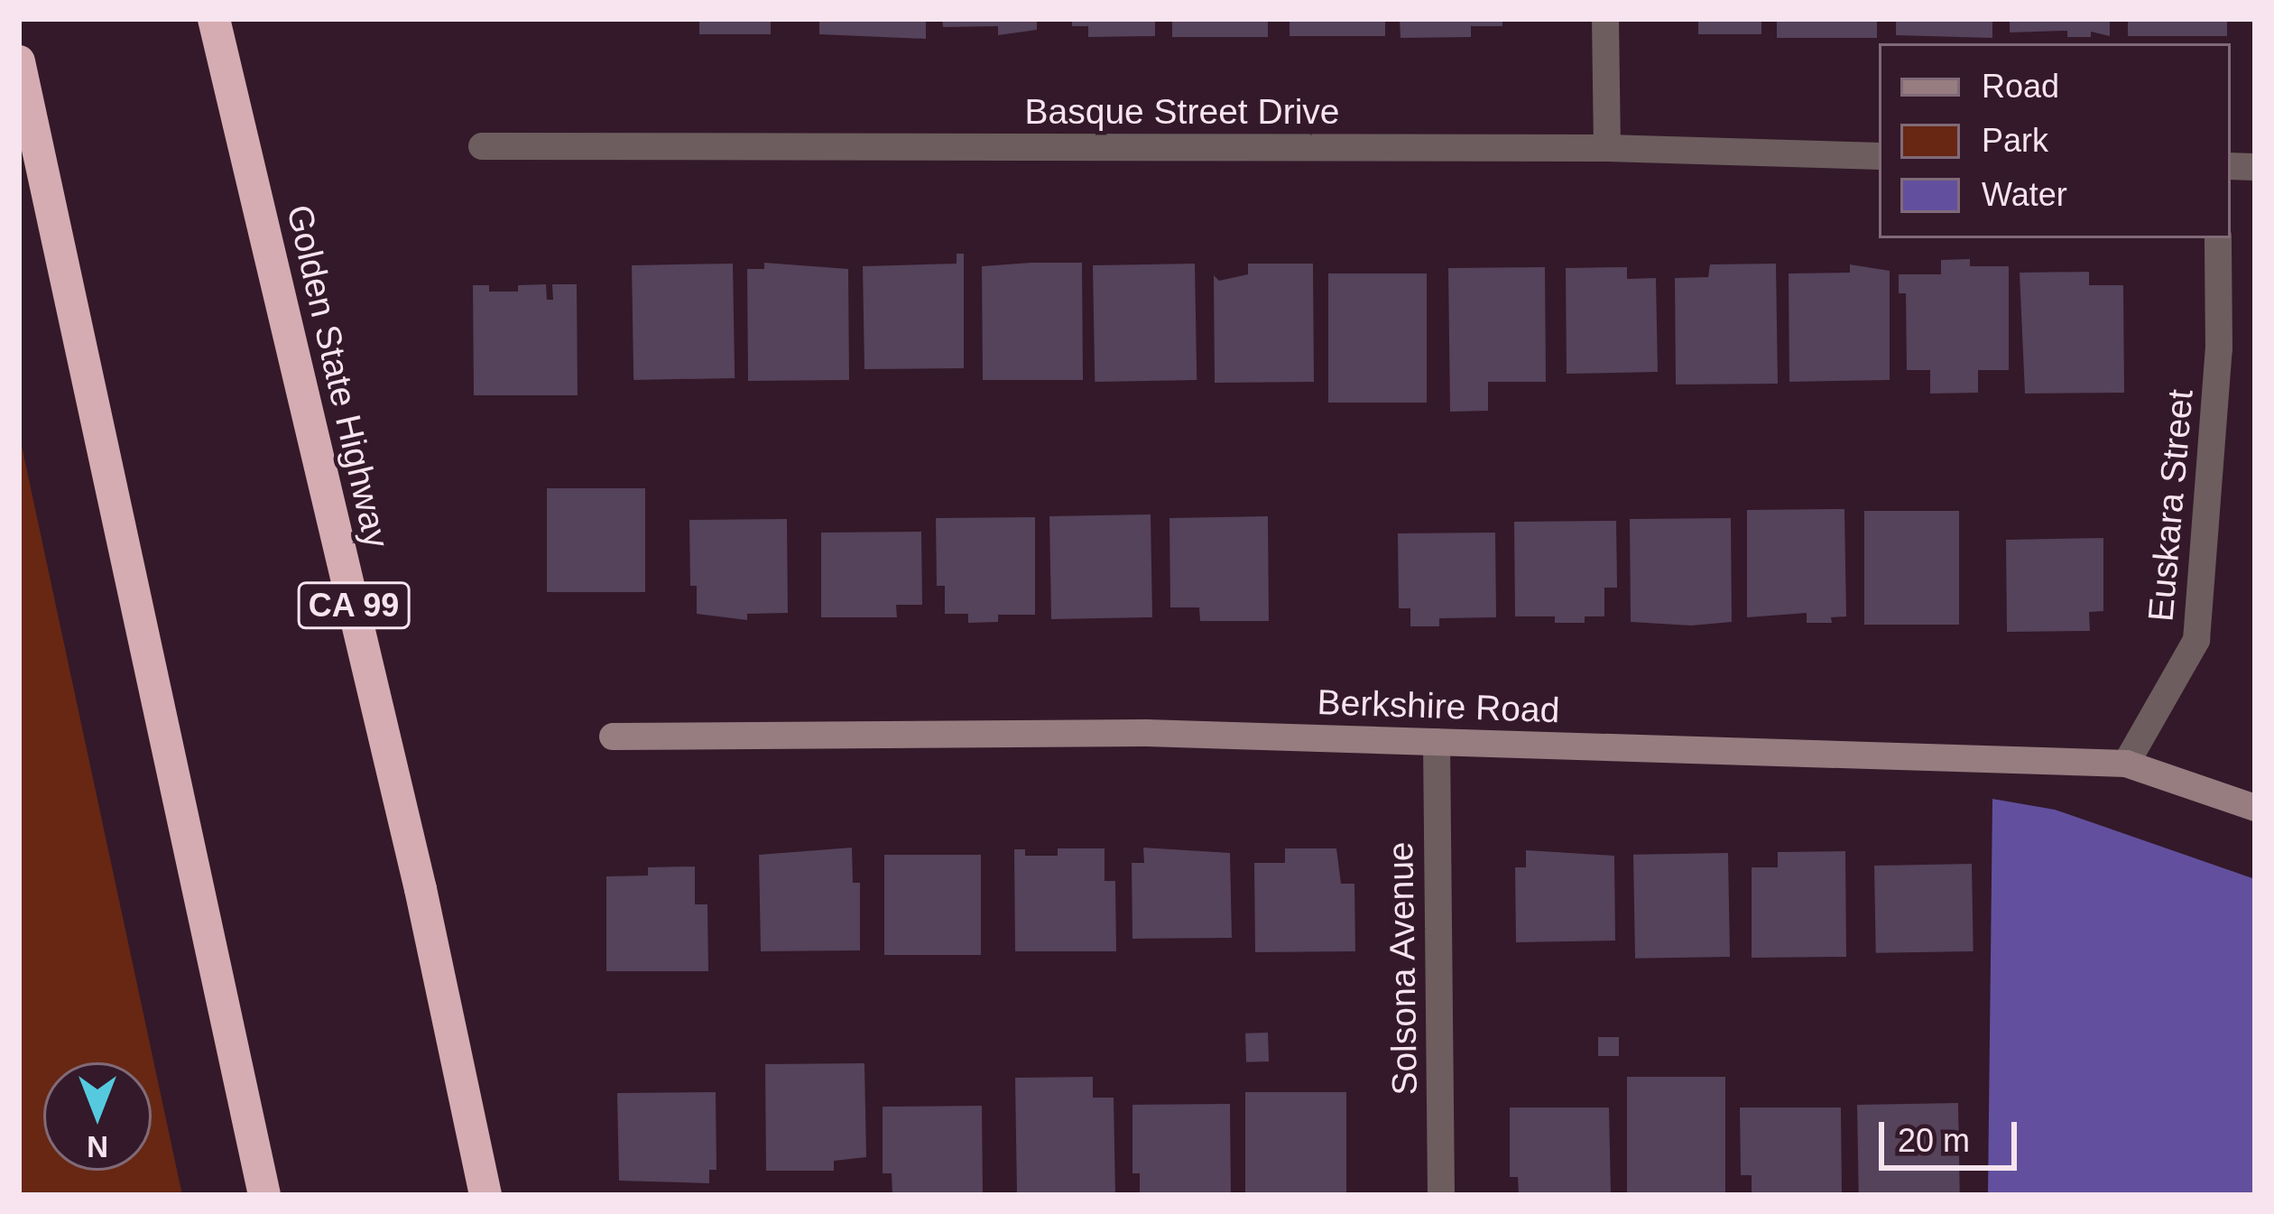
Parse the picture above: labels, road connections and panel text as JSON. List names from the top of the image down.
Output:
{
  "streets": {
    "highway": ["Golden State Highway", "CA 99"],
    "street": [
      "Basque Street Drive",
      "Euskara Street",
      "Berkshire Road",
      "Solsona Avenue"
    ]
  },
  "crossings": [
    ["Euskara Street", "Berkshire Road"],
    ["Berkshire Road", "Solsona Avenue"]
  ],
  "legend": ["Road", "Park", "Water"],
  "scale_bar": "20 m",
  "north": "bottom"
}
